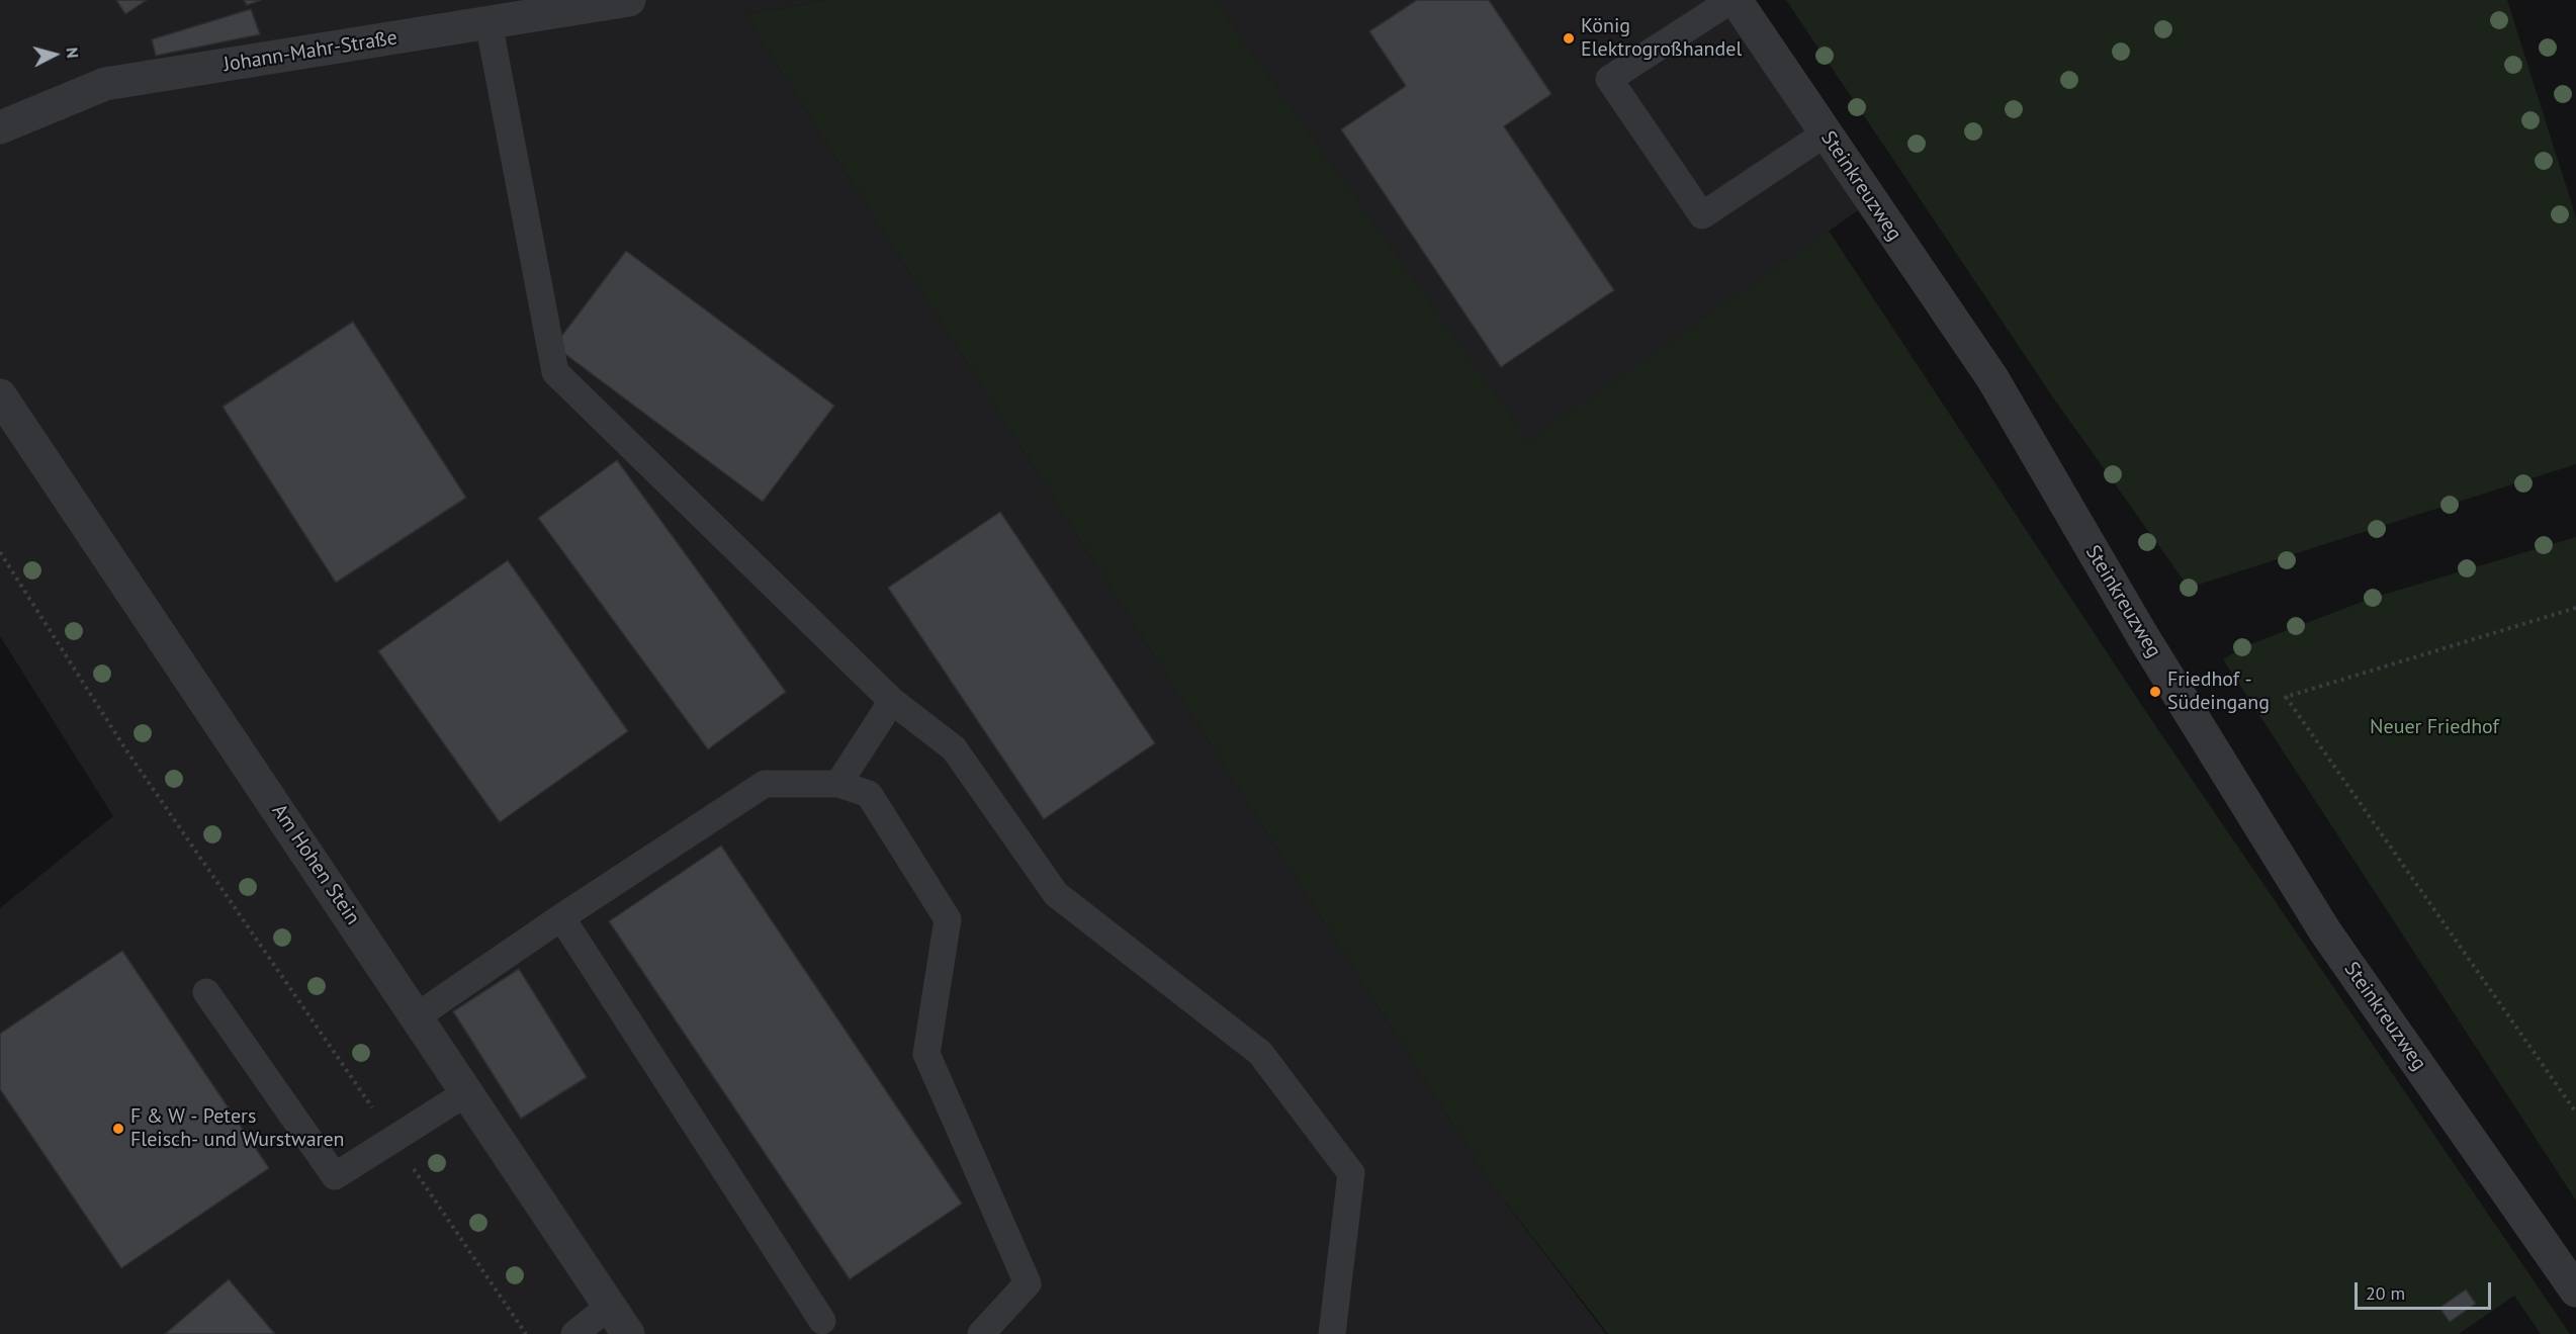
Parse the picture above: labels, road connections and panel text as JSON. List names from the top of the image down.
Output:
{
  "streets": {
    "street": ["Johann-Mahr-Straße", "Steinkreuzweg", "Am Hohen Stein"]
  },
  "parks": ["Neuer Friedhof"],
  "places": ["König Elektrogroßhandel", "Friedhof - Südeingang", "F & W - Peters Fleisch- und Wurstwaren"],
  "scale_bar": "20 m",
  "north": "right"
}
